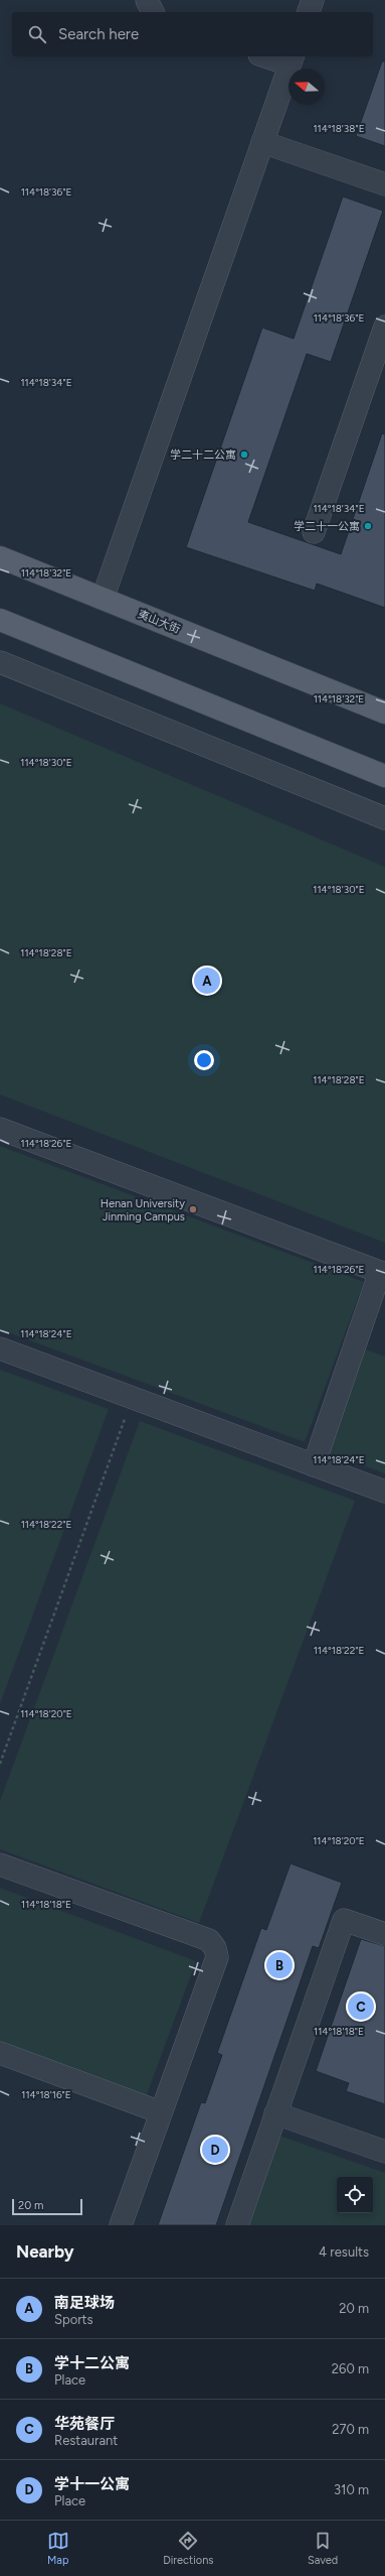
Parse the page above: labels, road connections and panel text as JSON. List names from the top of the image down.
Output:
{
  "streets": {
    "main road": ["夷山大街"]
  },
  "places": ["学二十二公寓", "学二十一公寓", "Henan University Jinming Campus"],
  "scale_bar": "20 m",
  "north": "left",
  "page": {
    "search": "Search here",
    "pins": [
      "A",
      "B",
      "C",
      "D"
    ],
    "scale": "20 m",
    "heading": ["Nearby", "4 results"],
    "list": [
      {
        "mark": "A",
        "name": "南足球场",
        "note": "Sports",
        "value": "20 m"
      },
      {
        "mark": "B",
        "name": "学十二公寓",
        "note": "Place",
        "value": "260 m"
      },
      {
        "mark": "C",
        "name": "华苑餐厅",
        "note": "Restaurant",
        "value": "270 m"
      },
      {
        "mark": "D",
        "name": "学十一公寓",
        "note": "Place",
        "value": "310 m"
      }
    ],
    "nav": ["Map", "Directions", "Saved"]
  },
  "coordinates": [
    "114°18'38\"E",
    "114°18'36\"E",
    "114°18'34\"E",
    "114°18'32\"E",
    "114°18'30\"E",
    "114°18'28\"E",
    "114°18'26\"E",
    "114°18'24\"E",
    "114°18'22\"E",
    "114°18'20\"E",
    "114°18'18\"E",
    "114°18'16\"E"
  ]
}
